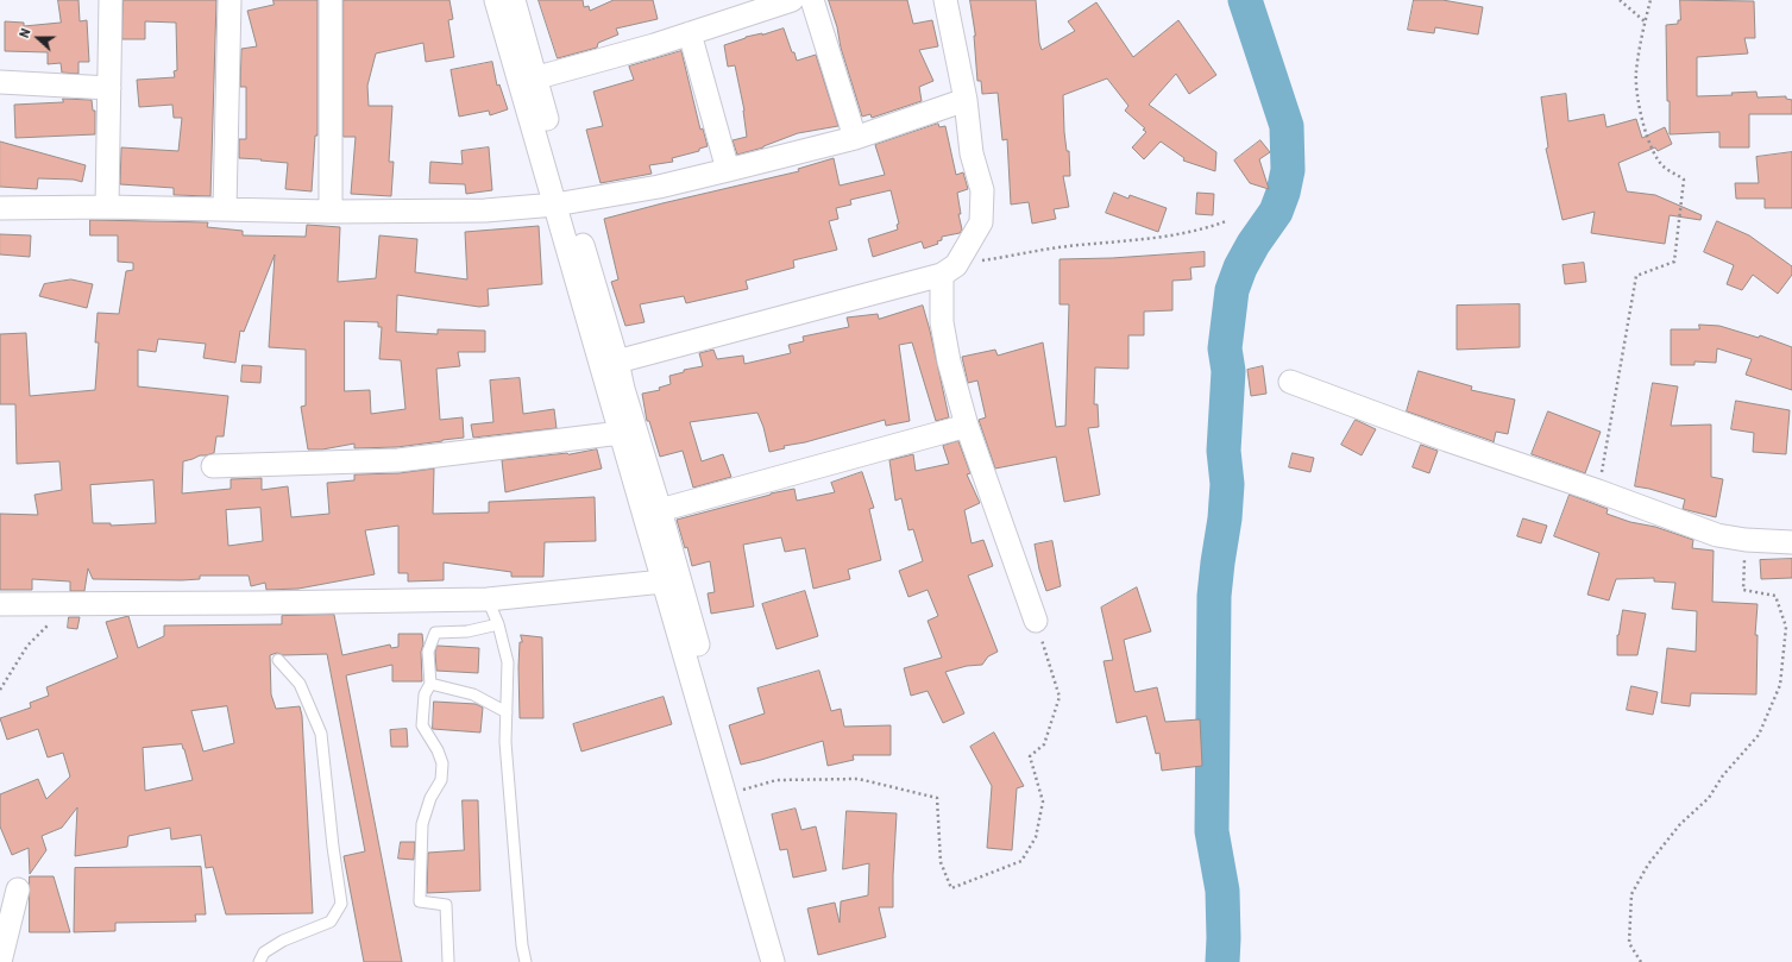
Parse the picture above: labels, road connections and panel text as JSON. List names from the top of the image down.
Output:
{
  "north": "left"
}
